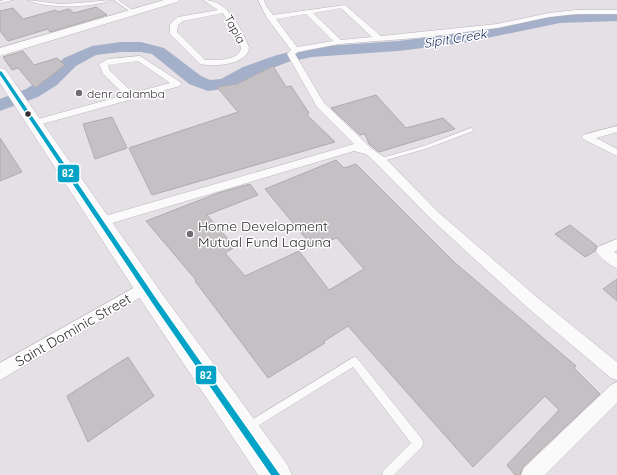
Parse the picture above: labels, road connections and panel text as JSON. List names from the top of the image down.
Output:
{
  "streets": {
    "street": ["Tapia", "Saint Dominic Street"]
  },
  "water": ["Sipit Creek"],
  "places": ["denr calamba", "Home Development Mutual Fund Laguna"],
  "lines": ["transit line 82"]
}
